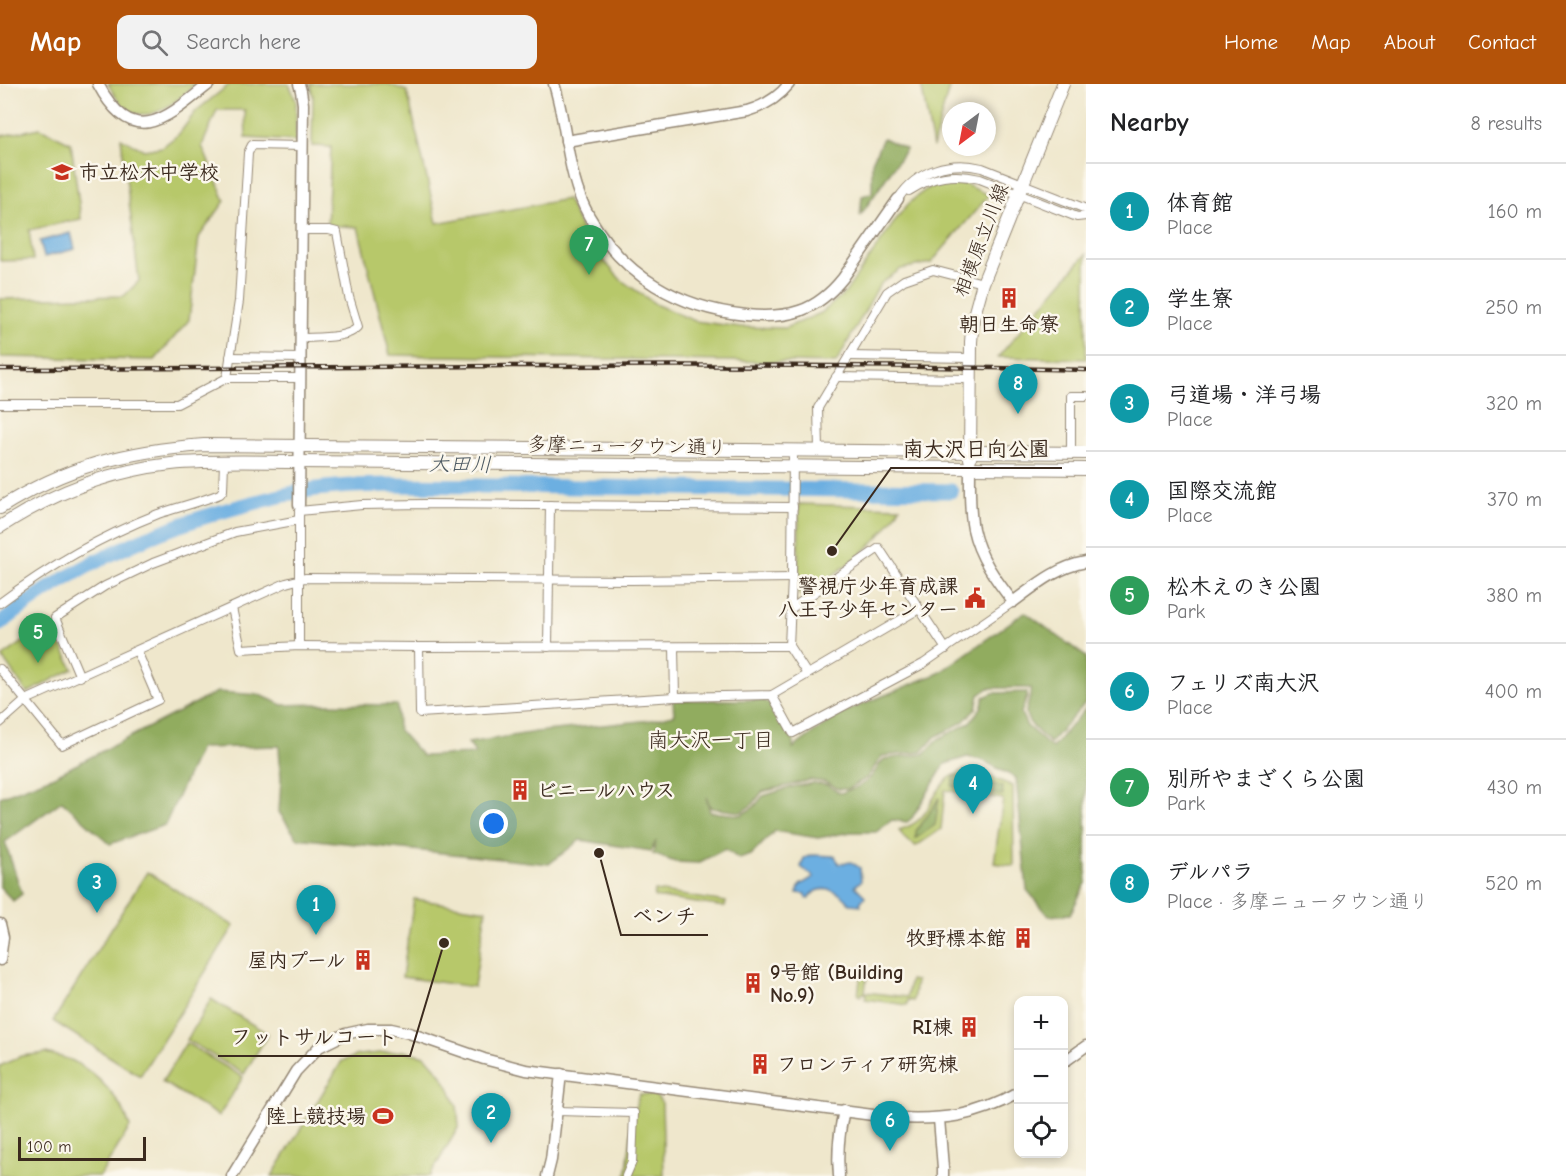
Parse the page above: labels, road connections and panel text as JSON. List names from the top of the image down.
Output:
{
  "streets": {
    "main road": ["相模原立川線", "多摩ニュータウン通り"]
  },
  "crossings": [
    ["相模原立川線", "多摩ニュータウン通り"]
  ],
  "districts": ["南大沢一丁目"],
  "water": ["大田川"],
  "places": {
    "school or university": ["市立松木中学校"],
    "building": [
      "朝日生命寮",
      "ビニールハウス",
      "牧野標本館",
      "屋内プール",
      "9号館 (Building No.9)",
      "RI棟",
      "フロンティア研究棟"
    ],
    "other": ["南大沢日向公園", "ベンチ", "フットサルコート"],
    "public building": ["警視庁少年育成課 八王子少年センター"],
    "sports": ["陸上競技場"]
  },
  "scale_bar": "100 m",
  "north": "bottom left",
  "page": {
    "header": "Map",
    "search": "Search here",
    "nav": [
      "Home",
      "Map",
      "About",
      "Contact"
    ],
    "heading": ["Nearby", "8 results"],
    "list": [
      {
        "mark": "1",
        "name": "体育館",
        "note": "Place",
        "value": "160 m"
      },
      {
        "mark": "2",
        "name": "学生寮",
        "note": "Place",
        "value": "250 m"
      },
      {
        "mark": "3",
        "name": "弓道場・洋弓場",
        "note": "Place",
        "value": "320 m"
      },
      {
        "mark": "4",
        "name": "国際交流館",
        "note": "Place",
        "value": "370 m"
      },
      {
        "mark": "5",
        "name": "松木えのき公園",
        "note": "Park",
        "value": "380 m"
      },
      {
        "mark": "6",
        "name": "フェリズ南大沢",
        "note": "Place",
        "value": "400 m"
      },
      {
        "mark": "7",
        "name": "別所やまざくら公園",
        "note": "Park",
        "value": "430 m"
      },
      {
        "mark": "8",
        "name": "デルパラ",
        "note": "Place · 多摩ニュータウン通り",
        "value": "520 m"
      }
    ],
    "pins": [
      "7",
      "8",
      "5",
      "4",
      "3",
      "1",
      "2",
      "6"
    ],
    "map_buttons": ["+", "−"],
    "scale": "100 m"
  }
}
